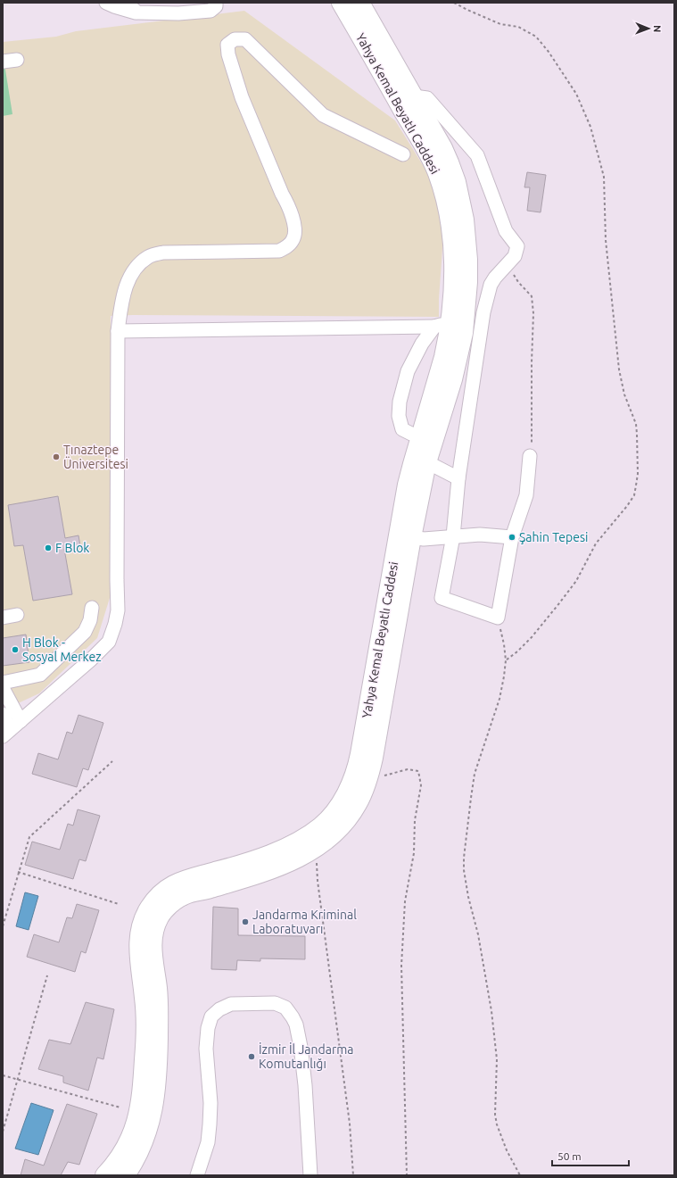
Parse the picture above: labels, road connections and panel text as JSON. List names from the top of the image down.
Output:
{
  "streets": {
    "main road": ["Yahya Kemal Beyatlı Caddesi"]
  },
  "places": [
    "Tınaztepe Üniversitesi",
    "Şahin Tepesi",
    "F Blok",
    "H Blok - Sosyal Merkez",
    "Jandarma Kriminal Laboratuvarı",
    "İzmir İl Jandarma Komutanlığı"
  ],
  "scale_bar": "50 m",
  "north": "right"
}
